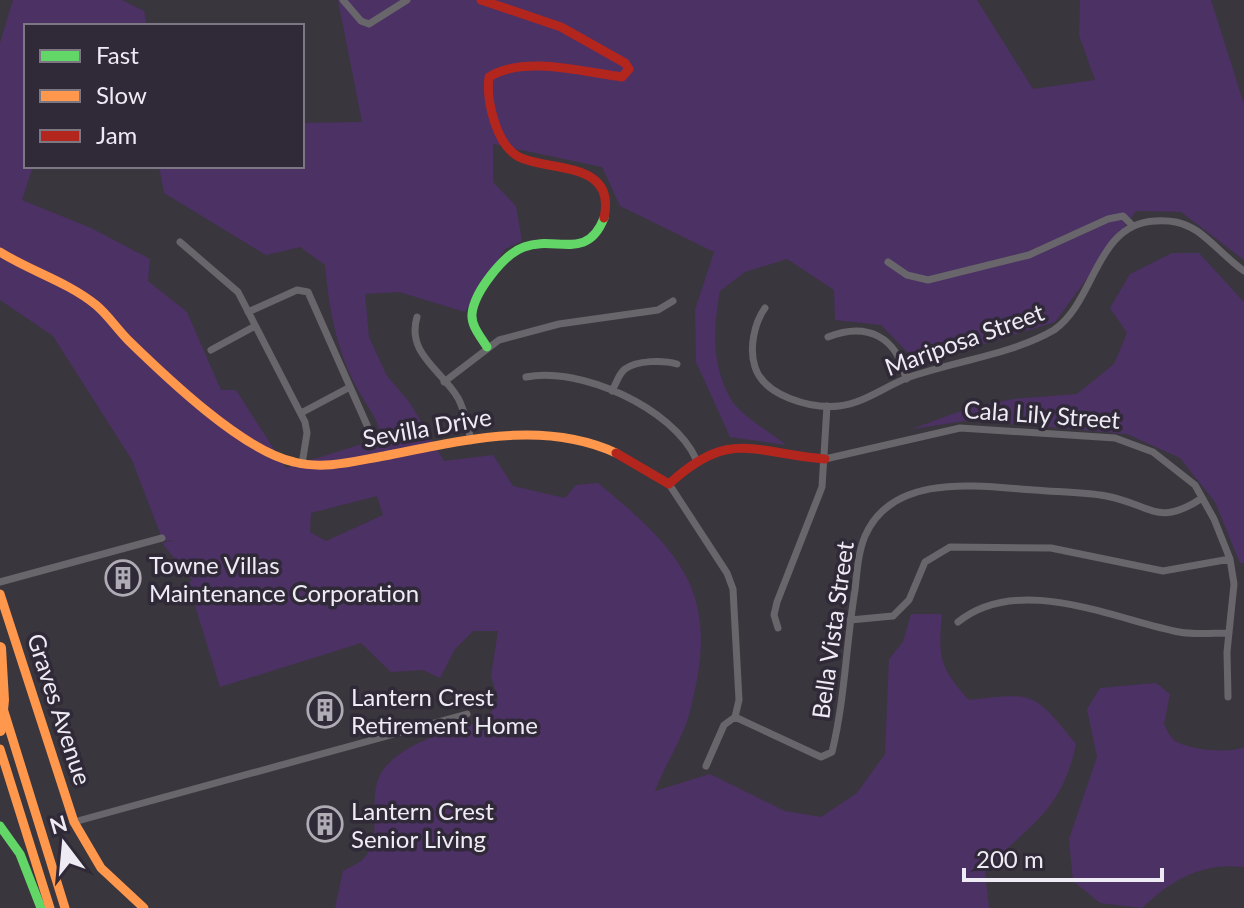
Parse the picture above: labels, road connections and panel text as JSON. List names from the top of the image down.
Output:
{
  "streets": {
    "main road": ["Cala Lily Street", "Sevilla Drive", "Graves Avenue"],
    "street": ["Mariposa Street", "Bella Vista Street"]
  },
  "crossings": [
    ["Cala Lily Street", "Sevilla Drive"],
    ["Cala Lily Street", "Bella Vista Street"],
    ["Sevilla Drive", "Bella Vista Street"]
  ],
  "places": {
    "building": ["Towne Villas Maintenance Corporation", "Lantern Crest Retirement Home", "Lantern Crest Senior Living"]
  },
  "legend": ["Fast", "Slow", "Jam"],
  "scale_bar": "200 m",
  "north": "top"
}
